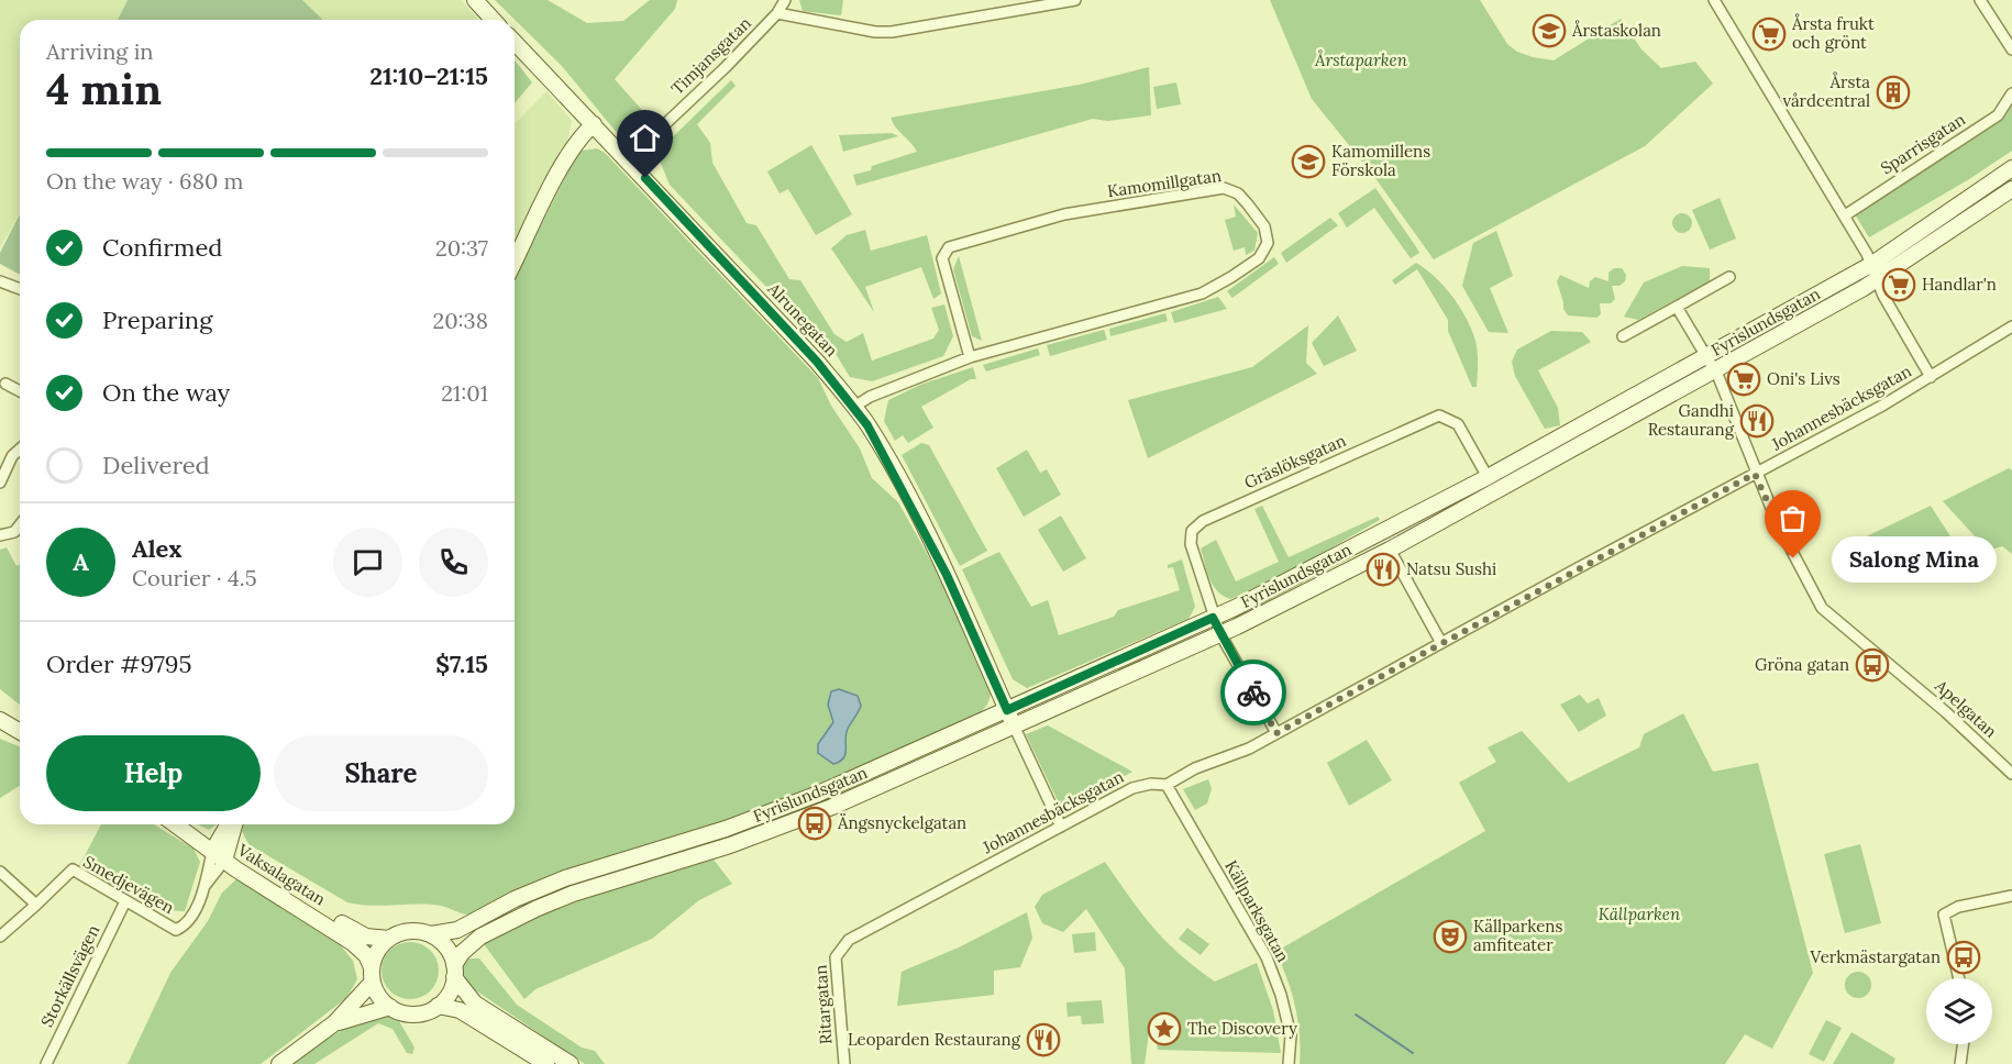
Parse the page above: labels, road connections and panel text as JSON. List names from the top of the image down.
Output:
{
  "streets": {
    "main road": ["Alrunegatan", "Fyrislundsgatan", "Vaksalagatan"],
    "street": [
      "Timjansgatan",
      "Sparrisgatan",
      "Kamomillgatan",
      "Johannesbäcksgatan",
      "Gräslöksgatan",
      "Apelgatan",
      "Smedjevägen",
      "Källparksgatan",
      "Storkällsvägen",
      "Ritargatan"
    ]
  },
  "crossings": [
    ["Timjansgatan", "Alrunegatan"],
    ["Kamomillgatan", "Alrunegatan"],
    ["Alrunegatan", "Fyrislundsgatan"],
    ["Alrunegatan", "Johannesbäcksgatan"],
    ["Fyrislundsgatan", "Gräslöksgatan"],
    ["Fyrislundsgatan", "Vaksalagatan"],
    ["Johannesbäcksgatan", "Gräslöksgatan"],
    ["Johannesbäcksgatan", "Apelgatan"],
    ["Johannesbäcksgatan", "Källparksgatan"],
    ["Johannesbäcksgatan", "Ritargatan"],
    ["Vaksalagatan", "Smedjevägen"],
    ["Smedjevägen", "Storkällsvägen"]
  ],
  "parks": ["Årstaparken", "Källparken"],
  "places": {
    "school or university": ["Årstaskolan", "Kamomillens Förskola"],
    "supermarket": ["Årsta frukt och grönt", "Handlar'n", "Oni's Livs"],
    "building": ["Årsta vårdcentral"],
    "restaurant": ["Gandhi Restaurang", "Natsu Sushi", "Leoparden Restaurang"],
    "other": ["Salong Mina"],
    "bus stop": ["Gröna gatan", "Ängsnyckelgatan", "Verkmästargatan"],
    "theatre": ["Källparkens amfiteater"],
    "place": ["The Discovery"]
  },
  "page": {
    "heading": ["4 min", "Arriving in", "21:10–21:15"],
    "panel": [
      "Alex",
      "Courier · 4.5",
      "Order #9795",
      "$7.15"
    ],
    "bar": "On the way · 680 m",
    "list": [
      ["Confirmed", "20:37"],
      ["Preparing", "20:38"],
      ["On the way", "21:01"],
      "Delivered"
    ],
    "round": "A",
    "bubble": "Salong Mina",
    "buttons": ["Help", "Share"]
  }
}
